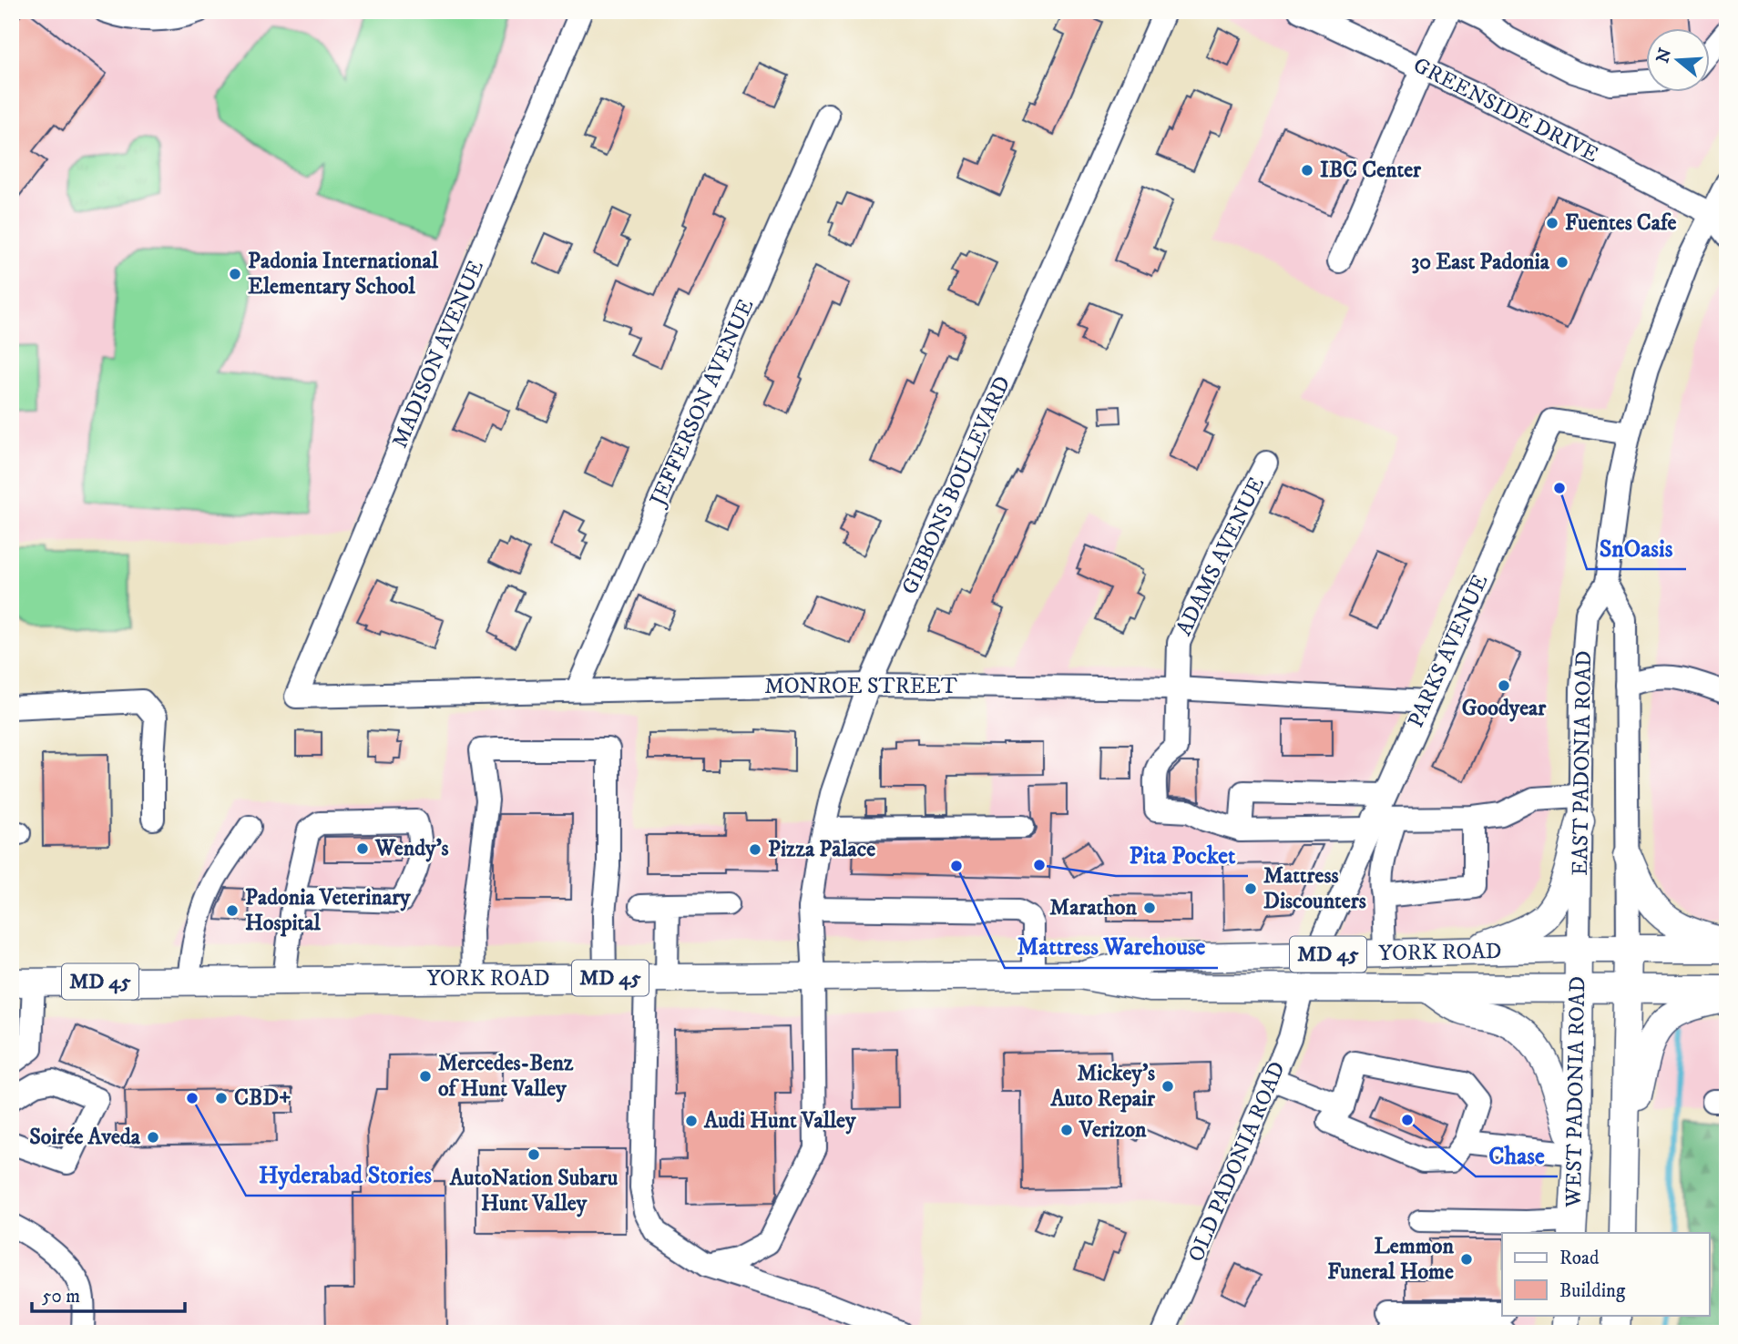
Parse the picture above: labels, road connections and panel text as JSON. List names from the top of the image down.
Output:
{
  "streets": {
    "main road": ["YORK ROAD", "MD 45", "WEST PADONIA ROAD"],
    "street": [
      "GREENSIDE DRIVE",
      "MADISON AVENUE",
      "JEFFERSON AVENUE",
      "GIBBONS BOULEVARD",
      "ADAMS AVENUE",
      "PARKS AVENUE",
      "MONROE STREET",
      "EAST PADONIA ROAD",
      "OLD PADONIA ROAD"
    ]
  },
  "crossings": [
    ["GREENSIDE DRIVE", "EAST PADONIA ROAD"],
    ["MADISON AVENUE", "MONROE STREET"],
    ["JEFFERSON AVENUE", "MONROE STREET"],
    ["GIBBONS BOULEVARD", "MONROE STREET"],
    ["GIBBONS BOULEVARD", "YORK ROAD"],
    ["ADAMS AVENUE", "MONROE STREET"],
    ["PARKS AVENUE", "MONROE STREET"],
    ["PARKS AVENUE", "EAST PADONIA ROAD"],
    ["PARKS AVENUE", "YORK ROAD"],
    ["EAST PADONIA ROAD", "YORK ROAD"],
    ["EAST PADONIA ROAD", "WEST PADONIA ROAD"],
    ["YORK ROAD", "WEST PADONIA ROAD"],
    ["YORK ROAD", "OLD PADONIA ROAD"]
  ],
  "places": [
    "IBC Center",
    "Fuentes Cafe",
    "30 East Padonia",
    "Padonia International Elementary School",
    "SnOasis",
    "Goodyear",
    "Wendy's",
    "Pizza Palace",
    "Pita Pocket",
    "Mattress Warehouse",
    "Mattress Discounters",
    "Marathon",
    "Padonia Veterinary Hospital",
    "Mercedes-Benz of Hunt Valley",
    "Mickey’s Auto Repair",
    "Hyderabad Stories",
    "CBD+",
    "Chase",
    "Audi Hunt Valley",
    "Verizon",
    "Soirée Aveda",
    "AutoNation Subaru Hunt Valley",
    "Lemmon Funeral Home"
  ],
  "legend": ["Road", "Building"],
  "scale_bar": "50 m",
  "north": "left"
}
